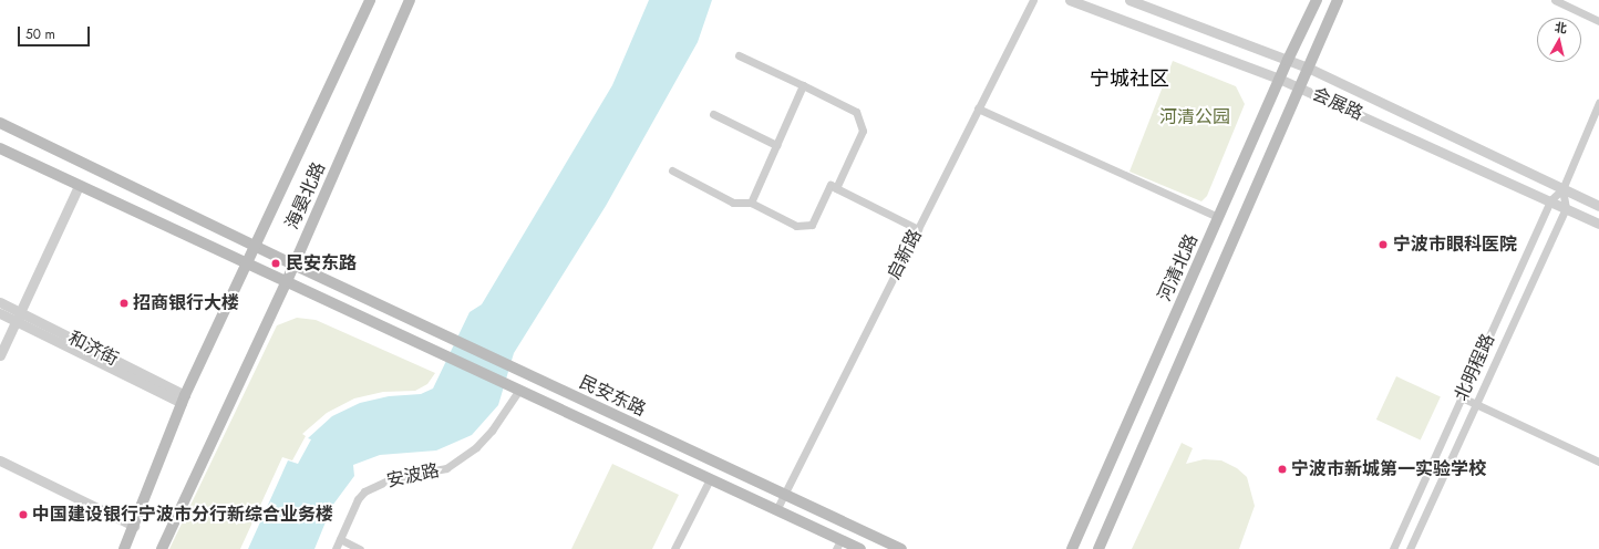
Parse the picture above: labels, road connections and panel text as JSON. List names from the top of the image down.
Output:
{
  "streets": {
    "main road": ["海晏北路", "河清北路", "民安东路"],
    "street": [
      "会展路",
      "启新路",
      "和济街",
      "北明程路",
      "安波路"
    ]
  },
  "crossings": [
    ["会展路", "河清北路"],
    ["会展路", "北明程路"],
    ["海晏北路", "和济街"],
    ["海晏北路", "民安东路"],
    ["启新路", "民安东路"],
    ["民安东路", "安波路"]
  ],
  "districts": ["宁城社区"],
  "parks": ["河清公园"],
  "places": [
    "宁波市眼科医院",
    "民安东路",
    "招商银行大楼",
    "宁波市新城第一实验学校",
    "中国建设银行宁波市分行新综合业务楼"
  ],
  "scale_bar": "50 m",
  "north": "top"
}
